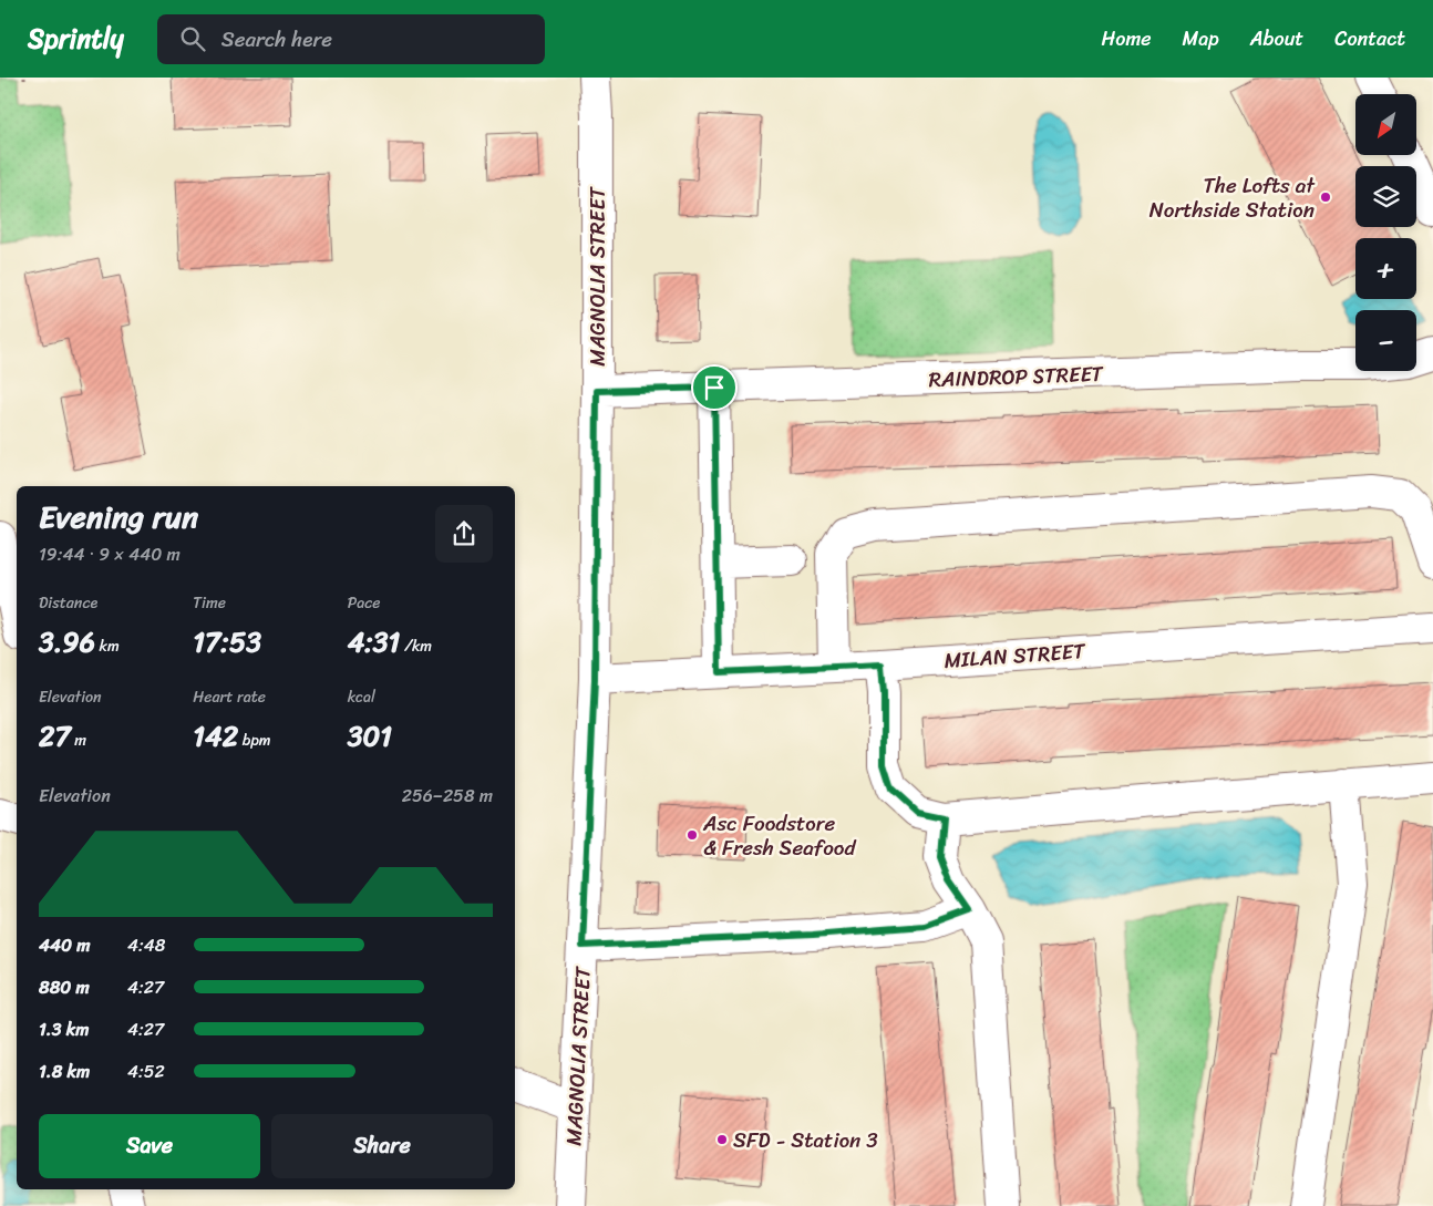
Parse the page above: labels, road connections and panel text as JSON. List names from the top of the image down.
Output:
{
  "streets": {
    "street": ["MAGNOLIA STREET", "RAINDROP STREET", "MILAN STREET"]
  },
  "crossings": [
    ["MAGNOLIA STREET", "RAINDROP STREET"],
    ["MAGNOLIA STREET", "MILAN STREET"]
  ],
  "places": ["The Lofts at Northside Station", "Asc Foodstore & Fresh Seafood", "SFD - Station 3"],
  "north": "bottom left",
  "page": {
    "header": "Sprintly",
    "search": "Search here",
    "nav": [
      "Home",
      "Map",
      "About",
      "Contact"
    ],
    "map_buttons": ["+", "−"],
    "heading": ["Evening run", "19:44 · 9 × 440 m"],
    "stats": [
      ["Distance", "3.96 km"],
      ["Time", "17:53"],
      ["Pace", "4:31 /km"],
      ["Elevation", "27 m"],
      ["Heart rate", "142 bpm"],
      ["kcal", "301"]
    ],
    "chart": ["Elevation", "256–258 m"],
    "list": [
      {
        "name": "440 m",
        "note": "4:48"
      },
      {
        "name": "880 m",
        "note": "4:27"
      },
      {
        "name": "1.3 km",
        "note": "4:27"
      },
      {
        "name": "1.8 km",
        "note": "4:52"
      }
    ],
    "buttons": ["Save", "Share"]
  }
}
